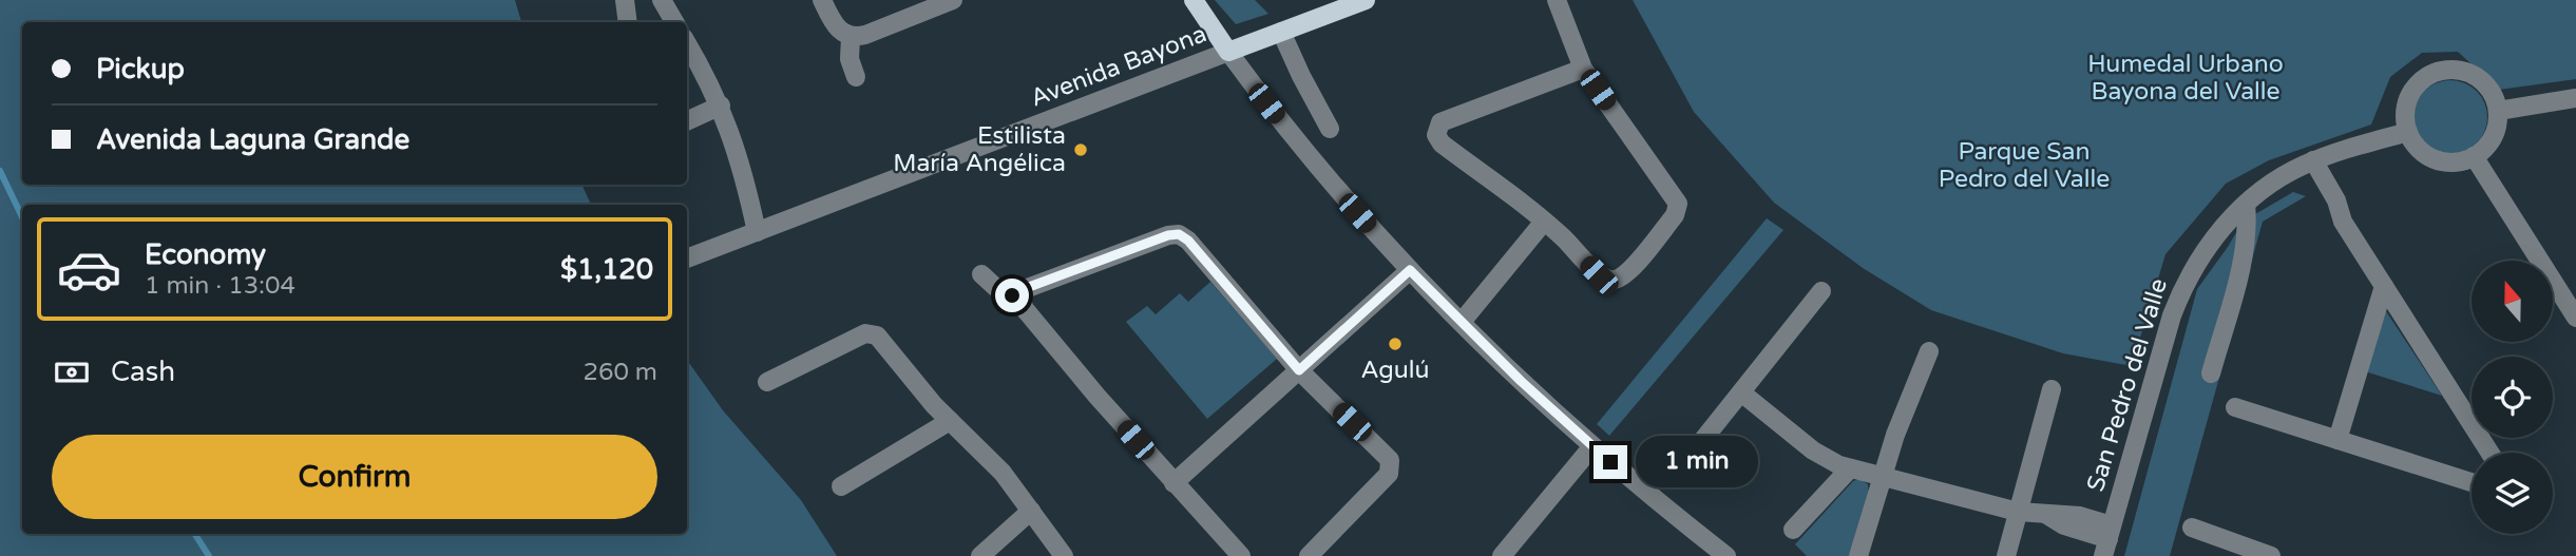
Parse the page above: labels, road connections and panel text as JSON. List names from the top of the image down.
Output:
{
  "streets": {
    "main road": ["Avenida Bayona"],
    "street": ["San Pedro del Valle"]
  },
  "parks": ["Humedal Urbano Bayona del Valle", "Parque San Pedro del Valle"],
  "places": ["Estilista María Angélica", "Agulú"],
  "north": "top",
  "page": {
    "banner": ["Pickup", "Avenida Laguna Grande"],
    "list": [
      {
        "name": "Economy",
        "note": "1 min · 13:04",
        "value": "$1,120"
      }
    ],
    "pay": ["Cash", "260 m"],
    "buttons": "Confirm",
    "bubble": "1 min"
  }
}
